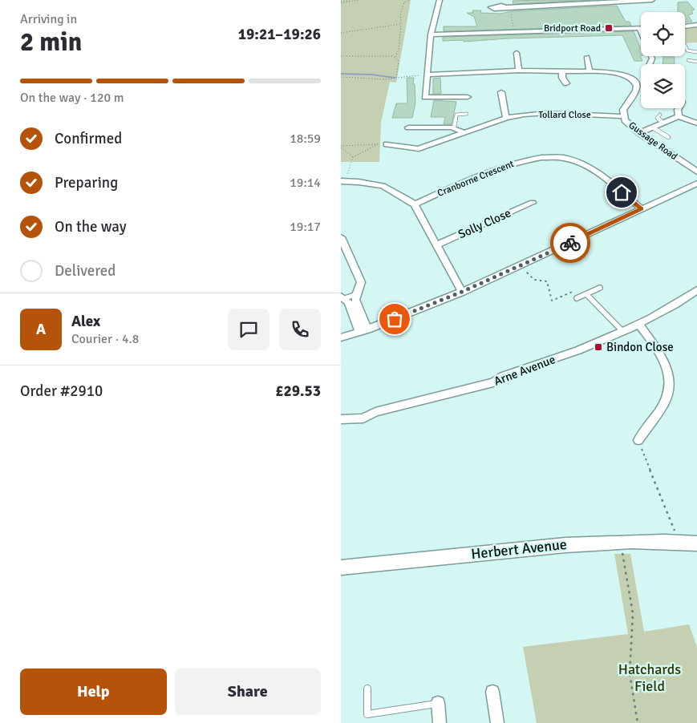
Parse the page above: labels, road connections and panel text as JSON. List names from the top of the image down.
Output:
{
  "streets": {
    "street": [
      "Tollard Close",
      "Gussage Road",
      "Cranborne Crescent",
      "Solly Close",
      "Arne Avenue",
      "Herbert Avenue"
    ]
  },
  "crossings": [
    ["Tollard Close", "Gussage Road"]
  ],
  "parks": ["Hatchards Field"],
  "places": {
    "transit": ["Bridport Road", "Bindon Close"]
  },
  "page": {
    "heading": ["2 min", "Arriving in", "19:21–19:26"],
    "panel": [
      "Alex",
      "Courier · 4.8",
      "Order #2910",
      "£29.53"
    ],
    "bar": "On the way · 120 m",
    "list": [
      ["Confirmed", "18:59"],
      ["Preparing", "19:14"],
      ["On the way", "19:17"],
      "Delivered"
    ],
    "round": "A",
    "buttons": ["Help", "Share"]
  }
}
